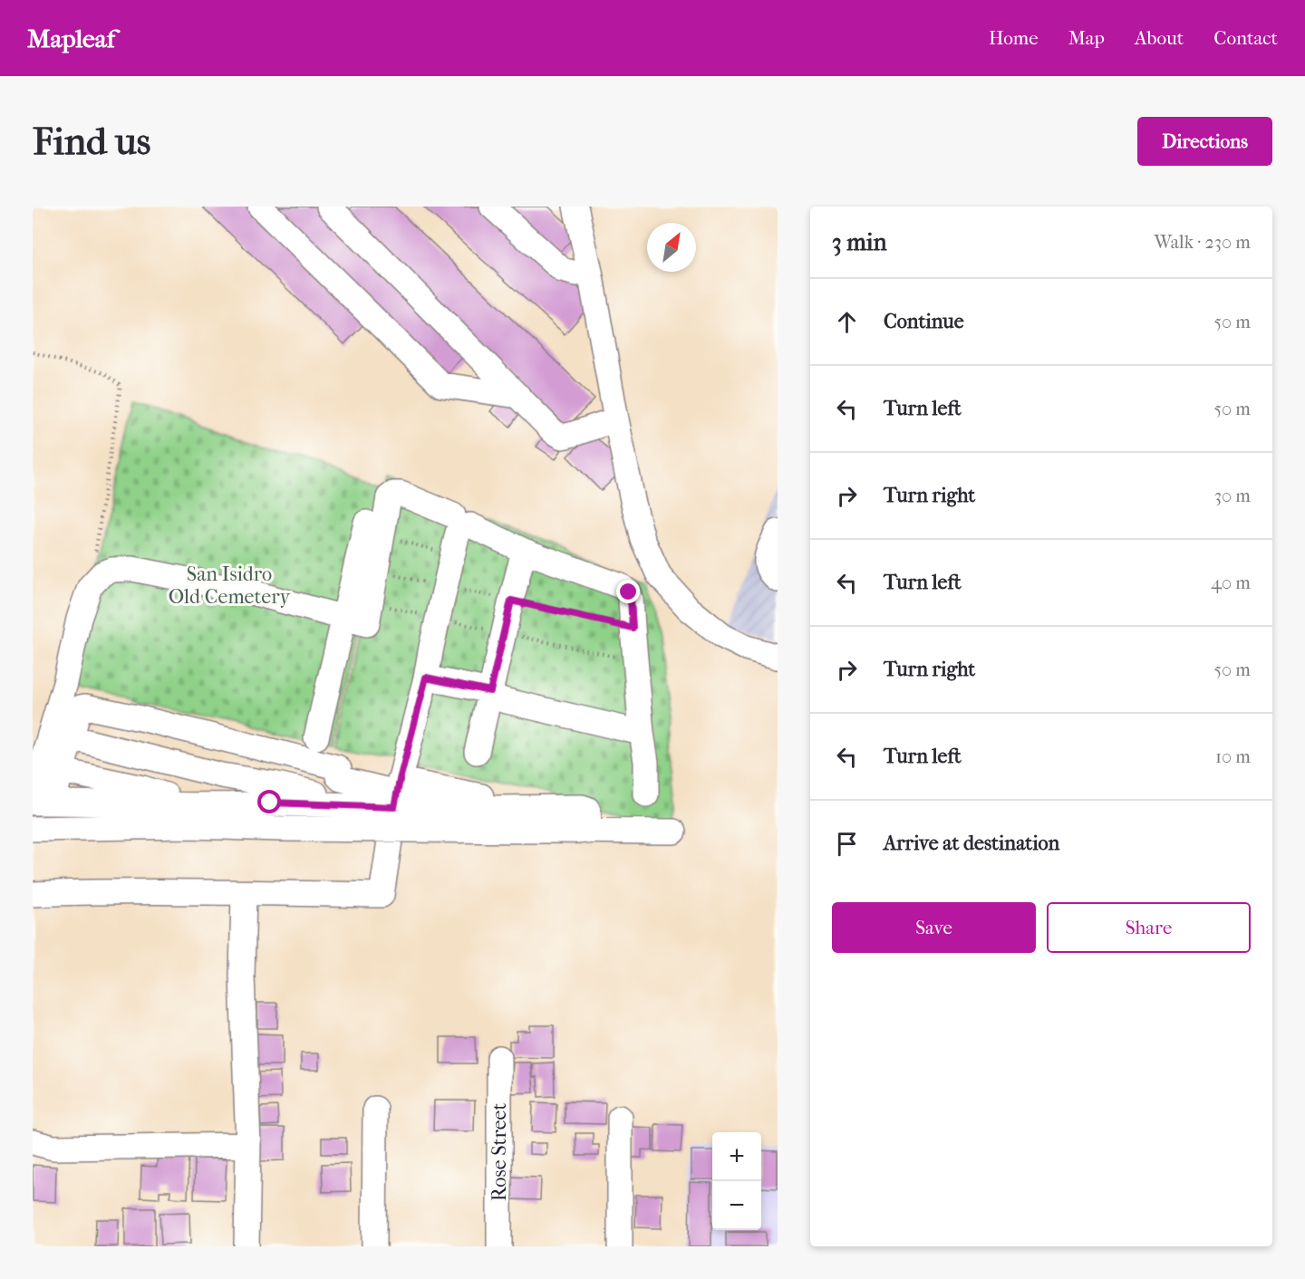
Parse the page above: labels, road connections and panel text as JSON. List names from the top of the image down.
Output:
{
  "streets": {
    "street": ["Rose Street"]
  },
  "parks": ["San Isidro Old Cemetery"],
  "north": "top right",
  "page": {
    "header": "Mapleaf",
    "nav": [
      "Home",
      "Map",
      "About",
      "Contact"
    ],
    "buttons": [
      "Directions",
      ["Save", "Share"]
    ],
    "title": "Find us",
    "heading": ["3 min", "Walk · 230 m"],
    "list": [
      ["Continue", "50 m"],
      ["Turn left", "50 m"],
      ["Turn right", "30 m"],
      ["Turn left", "40 m"],
      ["Turn right", "50 m"],
      ["Turn left", "10 m"],
      "Arrive at destination"
    ],
    "map_buttons": ["+", "−"]
  }
}
